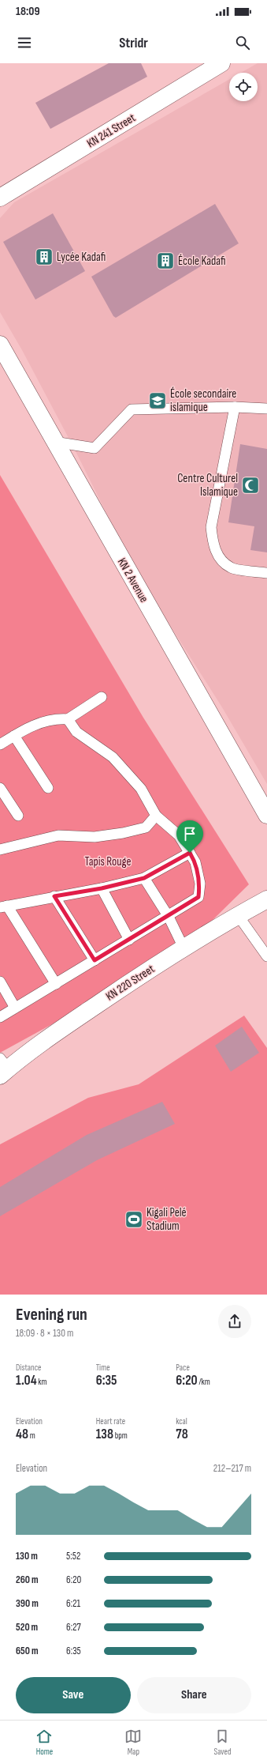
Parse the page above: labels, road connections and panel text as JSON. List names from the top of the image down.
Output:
{
  "streets": {
    "street": ["KN 241 Street", "KN 2 Avenue", "KN 220 Street"]
  },
  "parks": ["Tapis Rouge"],
  "places": {
    "building": ["Lycée Kadafi", "École Kadafi"],
    "school or university": ["École secondaire islamique"],
    "mosque": ["Centre Culturel Islamique"],
    "sports": ["Kigali Pelé Stadium"]
  },
  "page": {
    "status": "18:09",
    "header": "Stridr",
    "heading": ["Evening run", "18:09 · 8 × 130 m"],
    "stats": [
      ["Distance", "1.04 km"],
      ["Time", "6:35"],
      ["Pace", "6:20 /km"],
      ["Elevation", "48 m"],
      ["Heart rate", "138 bpm"],
      ["kcal", "78"]
    ],
    "chart": ["Elevation", "212–217 m"],
    "list": [
      {
        "name": "130 m",
        "note": "5:52"
      },
      {
        "name": "260 m",
        "note": "6:20"
      },
      {
        "name": "390 m",
        "note": "6:21"
      },
      {
        "name": "520 m",
        "note": "6:27"
      },
      {
        "name": "650 m",
        "note": "6:35"
      }
    ],
    "buttons": ["Save", "Share"],
    "tabs": ["Home", "Map", "Saved"]
  }
}
